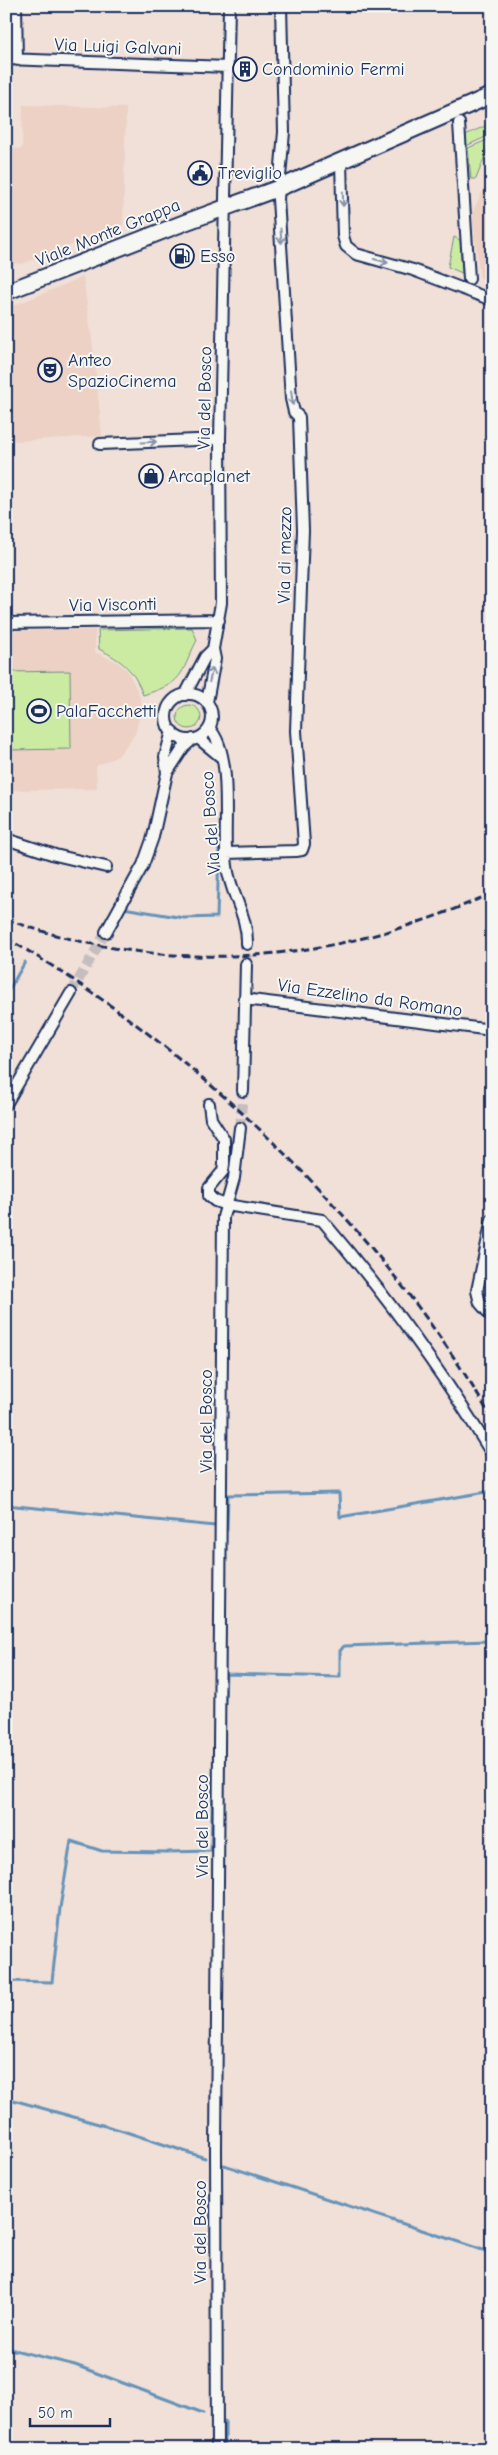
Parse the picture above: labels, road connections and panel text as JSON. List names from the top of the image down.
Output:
{
  "streets": {
    "main road": ["Viale Monte Grappa"],
    "street": [
      "Via Luigi Galvani",
      "Via del Bosco",
      "Via di mezzo",
      "Via Visconti",
      "Via Ezzelino da Romano"
    ]
  },
  "crossings": [
    ["Via Luigi Galvani", "Via del Bosco"],
    ["Viale Monte Grappa", "Via del Bosco"],
    ["Viale Monte Grappa", "Via di mezzo"],
    ["Via del Bosco", "Via di mezzo"],
    ["Via del Bosco", "Via Visconti"]
  ],
  "one_way": ["Via di mezzo"],
  "places": {
    "building": ["Condominio Fermi"],
    "public building": ["Treviglio"],
    "fuel station": ["Esso"],
    "theatre": ["Anteo SpazioCinema"],
    "shop": ["Arcaplanet"],
    "sports": ["PalaFacchetti"]
  },
  "scale_bar": "50 m"
}
